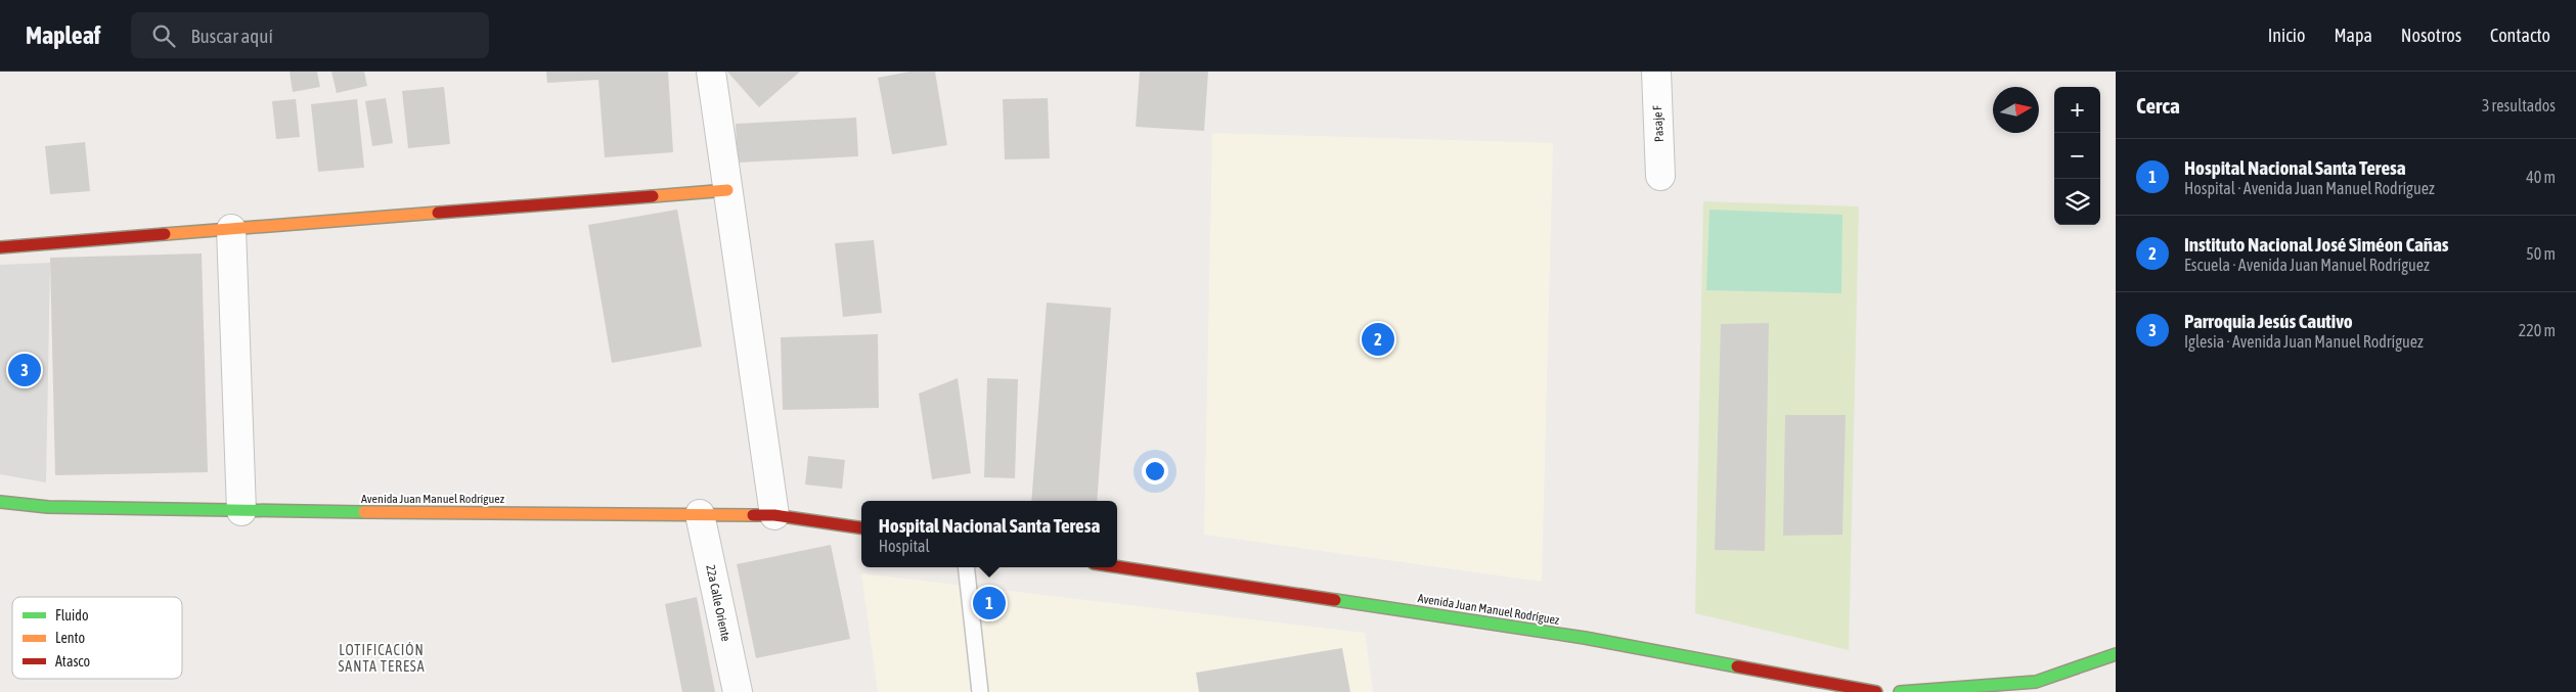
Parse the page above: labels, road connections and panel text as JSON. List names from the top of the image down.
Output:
{
  "streets": {
    "street": ["Pasaje F", "Avenida Juan Manuel Rodríguez", "22a Calle Oriente"]
  },
  "crossings": [
    ["Avenida Juan Manuel Rodríguez", "22a Calle Oriente"]
  ],
  "districts": ["LOTIFICACIÓN SANTA TERESA"],
  "legend": ["Fluido", "Lento", "Atasco"],
  "north": "right",
  "page": {
    "header": "Mapleaf",
    "search": "Buscar aquí",
    "nav": [
      "Inicio",
      "Mapa",
      "Nosotros",
      "Contacto"
    ],
    "heading": ["Cerca", "3 resultados"],
    "map_buttons": ["+", "−"],
    "list": [
      {
        "mark": "1",
        "name": "Hospital Nacional Santa Teresa",
        "note": "Hospital · Avenida Juan Manuel Rodríguez",
        "value": "40 m"
      },
      {
        "mark": "2",
        "name": "Instituto Nacional José Siméon Cañas",
        "note": "Escuela · Avenida Juan Manuel Rodríguez",
        "value": "50 m"
      },
      {
        "mark": "3",
        "name": "Parroquia Jesús Cautivo",
        "note": "Iglesia · Avenida Juan Manuel Rodríguez",
        "value": "220 m"
      }
    ],
    "pins": ["2", "3", "1"],
    "popup": ["Hospital Nacional Santa Teresa", "Hospital"]
  }
}
